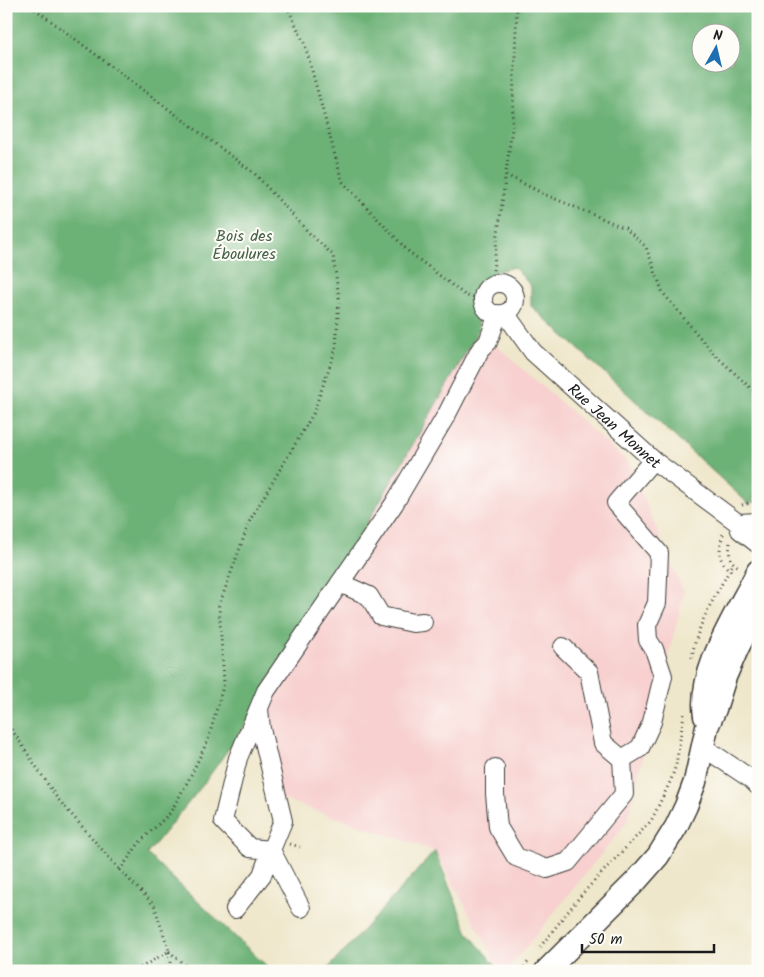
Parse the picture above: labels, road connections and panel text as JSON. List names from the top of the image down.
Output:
{
  "streets": {
    "street": ["Rue Jean Monnet"]
  },
  "parks": ["Bois des Éboulures"],
  "scale_bar": "50 m",
  "north": "top"
}
